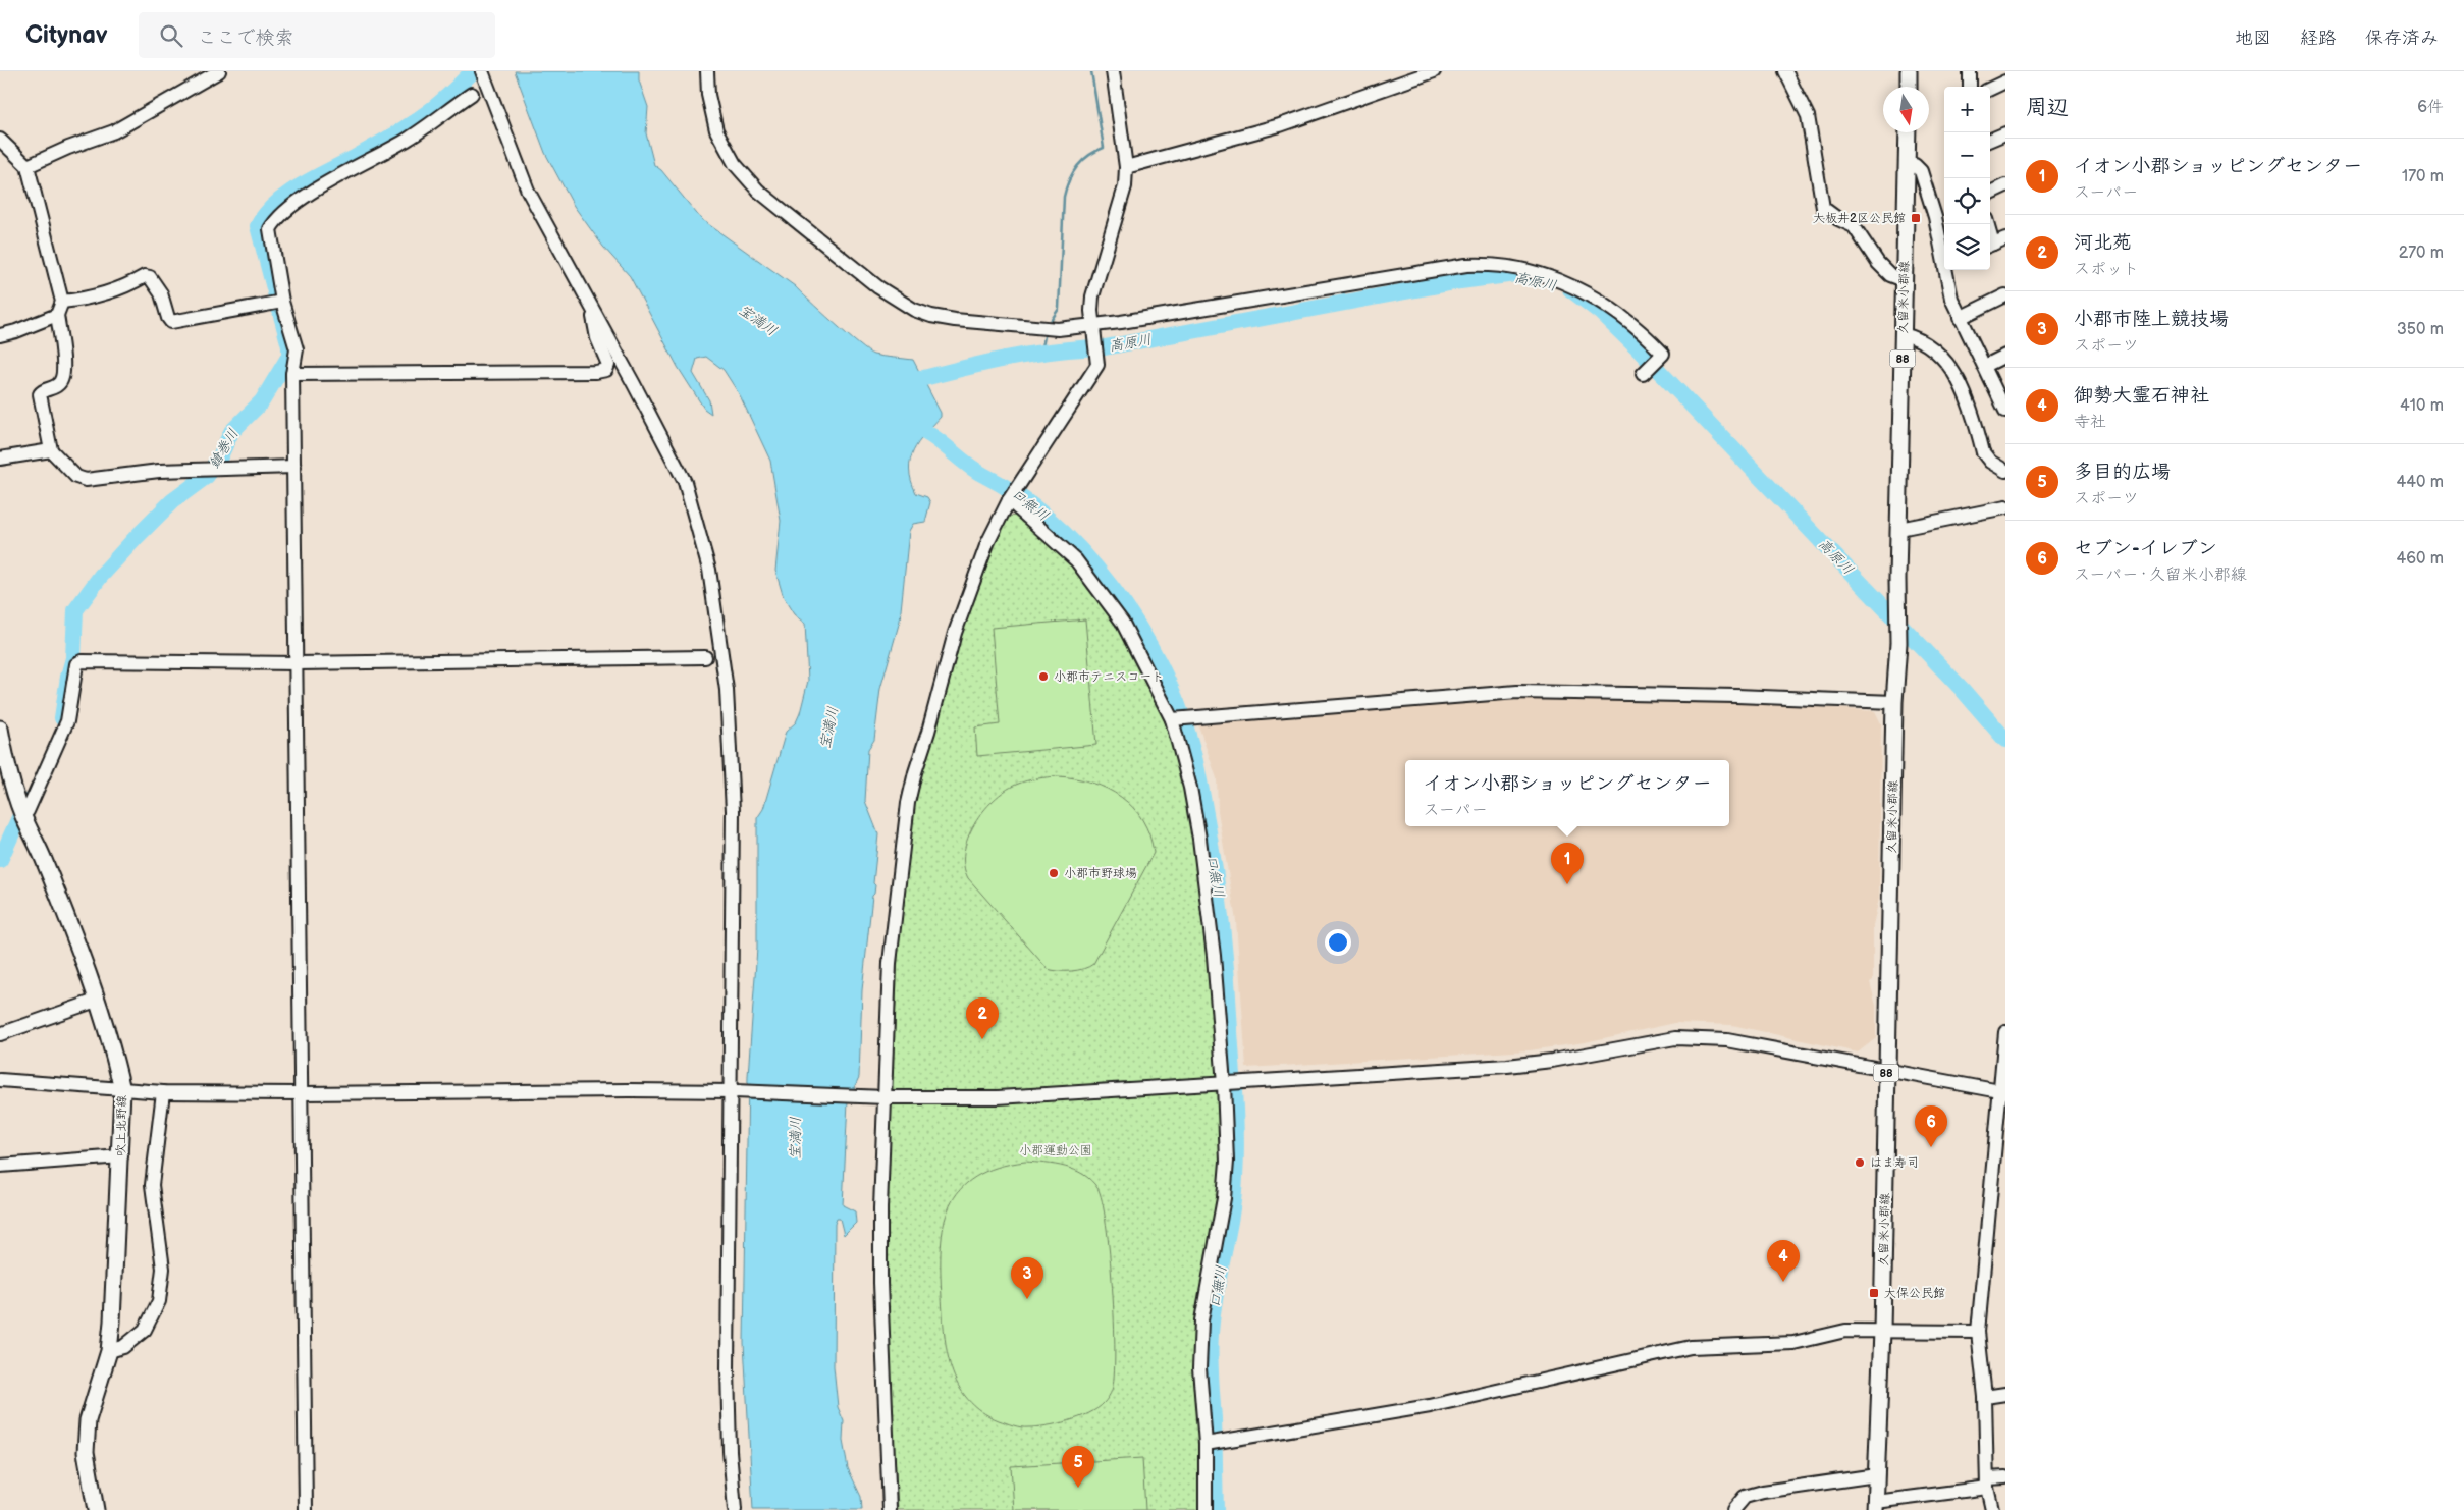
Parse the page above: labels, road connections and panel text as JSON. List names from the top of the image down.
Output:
{
  "streets": {
    "main road": ["久留米小郡線", "88", "吹上北野線"]
  },
  "water": [
    "高原川",
    "宝満川",
    "鎗巻川",
    "口無川"
  ],
  "parks": ["小郡運動公園"],
  "places": {
    "transit": ["大板井2区公民館", "大保公民館"],
    "other": ["小郡市テニスコート", "小郡市野球場", "はま寿司"]
  },
  "north": "bottom",
  "page": {
    "header": "Citynav",
    "search": "ここで検索",
    "nav": ["地図", "経路", "保存済み"],
    "heading": ["周辺", "6件"],
    "map_buttons": ["+", "−"],
    "list": [
      {
        "mark": "1",
        "name": "イオン小郡ショッピングセンター",
        "note": "スーパー",
        "value": "170 m"
      },
      {
        "mark": "2",
        "name": "河北苑",
        "note": "スポット",
        "value": "270 m"
      },
      {
        "mark": "3",
        "name": "小郡市陸上競技場",
        "note": "スポーツ",
        "value": "350 m"
      },
      {
        "mark": "4",
        "name": "御勢大霊石神社",
        "note": "寺社",
        "value": "410 m"
      },
      {
        "mark": "5",
        "name": "多目的広場",
        "note": "スポーツ",
        "value": "440 m"
      },
      {
        "mark": "6",
        "name": "セブン-イレブン",
        "note": "スーパー · 久留米小郡線",
        "value": "460 m"
      }
    ],
    "popup": ["イオン小郡ショッピングセンター", "スーパー"],
    "pins": [
      "1",
      "2",
      "6",
      "4",
      "3",
      "5"
    ]
  }
}
